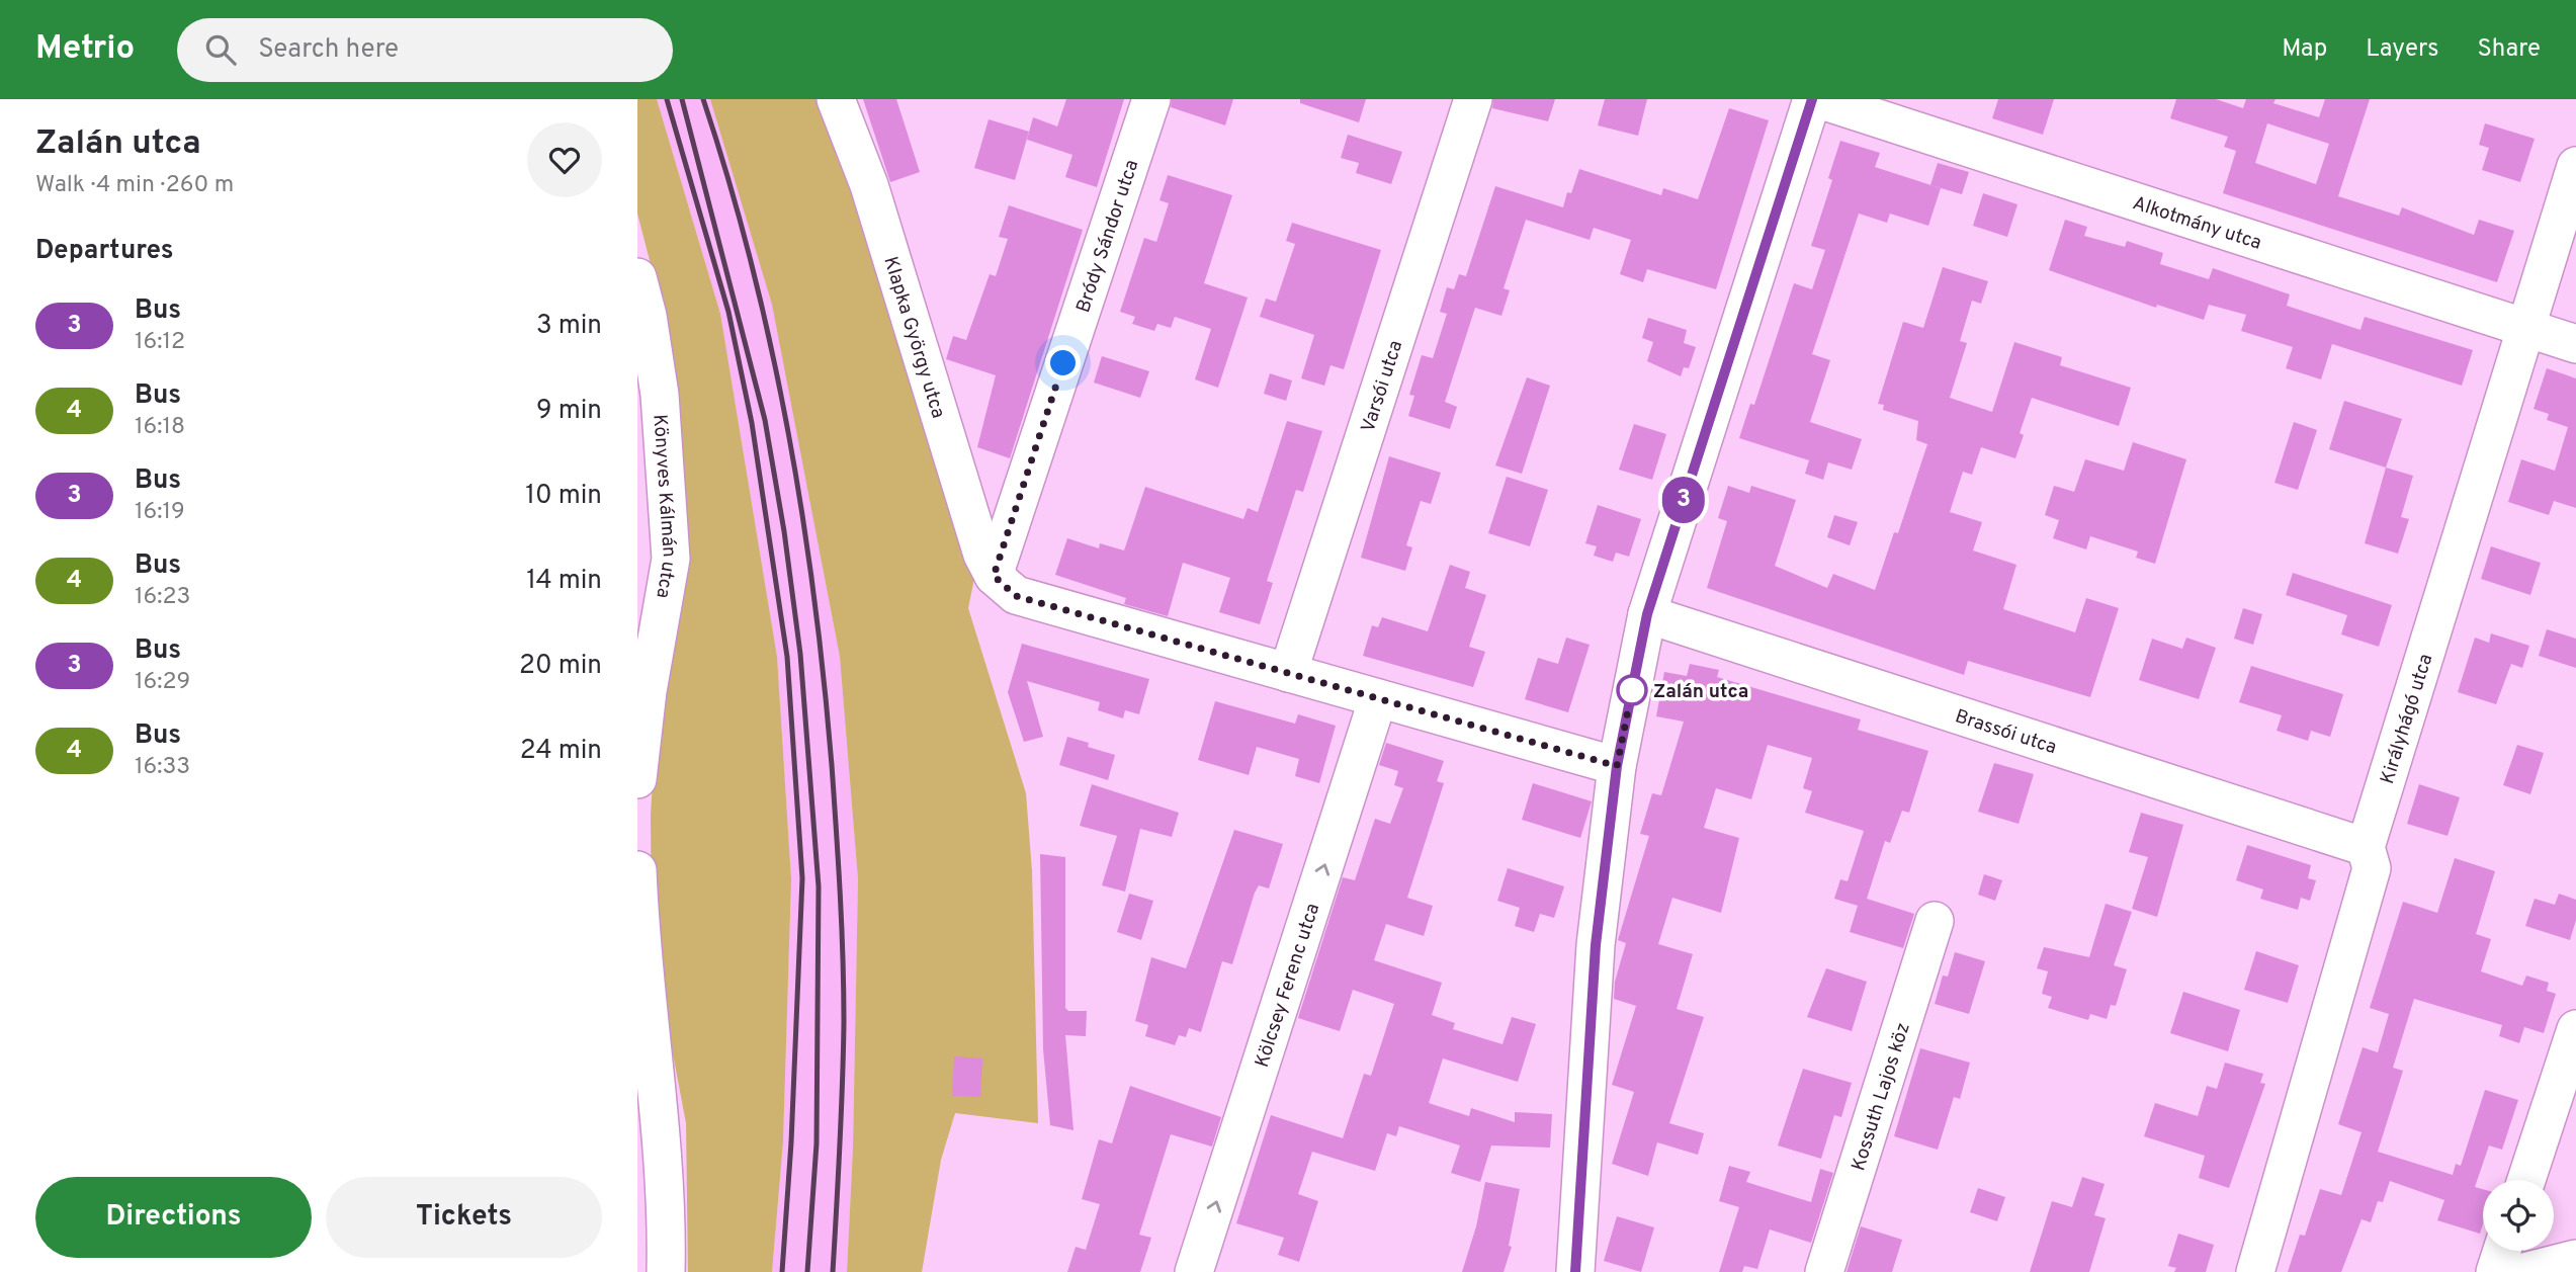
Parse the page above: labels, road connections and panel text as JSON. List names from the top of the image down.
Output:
{
  "streets": {
    "street": [
      "Alkotmány utca",
      "Bródy Sándor utca",
      "Klapka György utca",
      "Varsói utca",
      "Könyves Kálmán utca",
      "Királyhágó utca",
      "Brassói utca",
      "Kölcsey Ferenc utca",
      "Kossuth Lajos köz"
    ]
  },
  "crossings": [
    ["Alkotmány utca", "Királyhágó utca"],
    ["Bródy Sándor utca", "Klapka György utca"],
    ["Királyhágó utca", "Brassói utca"]
  ],
  "places": ["Zalán utca"],
  "lines": ["bus line 3"],
  "page": {
    "header": "Metrio",
    "search": "Search here",
    "nav": ["Map", "Layers", "Share"],
    "heading": [
      ["Zalán utca", "Walk · 4 min · 260 m"],
      "Departures"
    ],
    "on_map": "3",
    "list": [
      {
        "mark": "3",
        "name": "Bus",
        "note": "16:12",
        "value": "3 min"
      },
      {
        "mark": "4",
        "name": "Bus",
        "note": "16:18",
        "value": "9 min"
      },
      {
        "mark": "3",
        "name": "Bus",
        "note": "16:19",
        "value": "10 min"
      },
      {
        "mark": "4",
        "name": "Bus",
        "note": "16:23",
        "value": "14 min"
      },
      {
        "mark": "3",
        "name": "Bus",
        "note": "16:29",
        "value": "20 min"
      },
      {
        "mark": "4",
        "name": "Bus",
        "note": "16:33",
        "value": "24 min"
      }
    ],
    "buttons": ["Directions", "Tickets"]
  }
}
